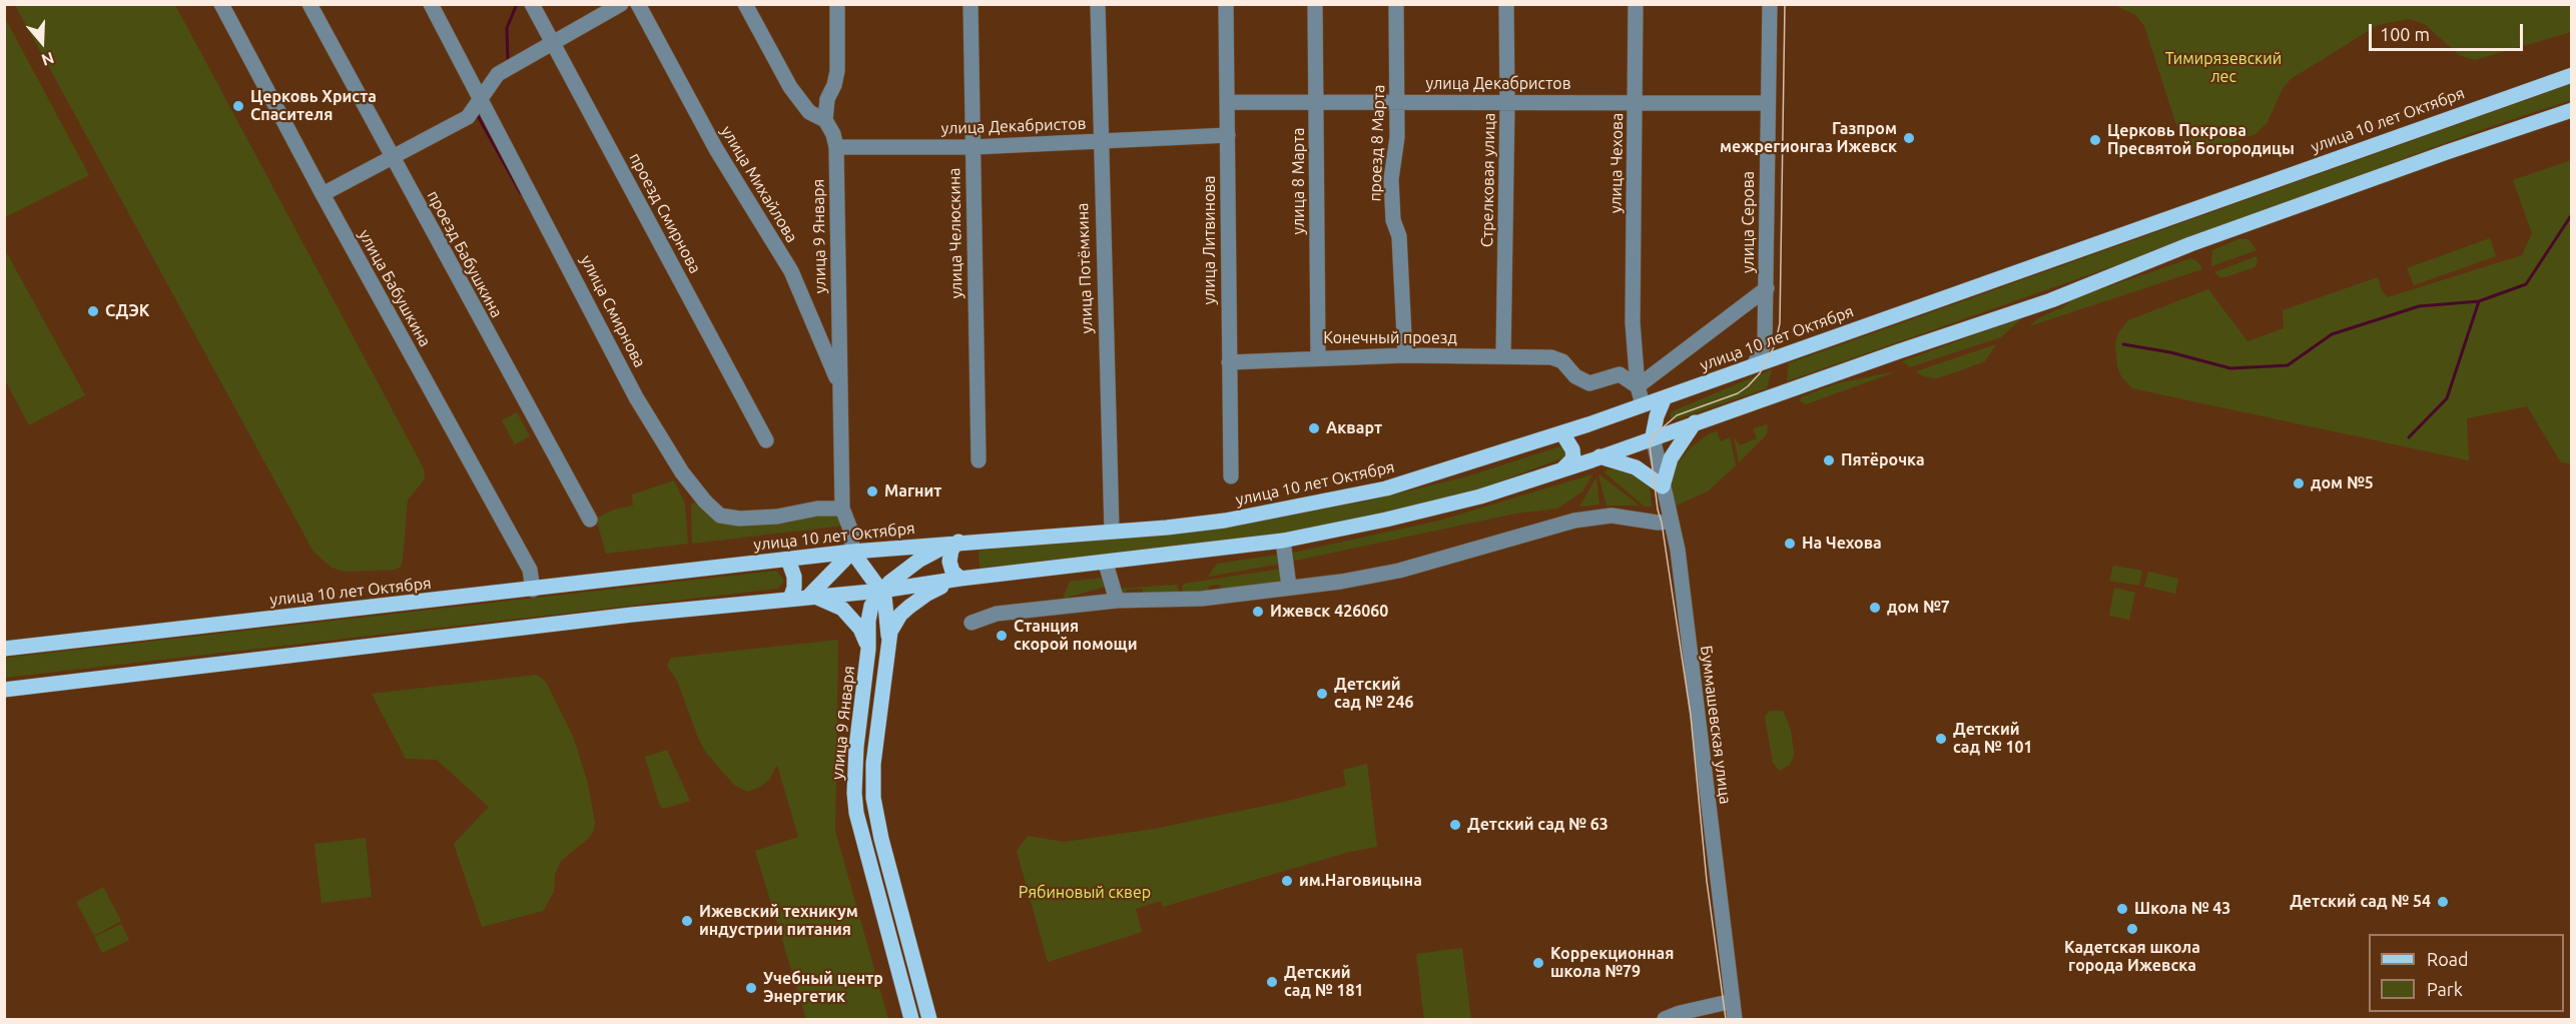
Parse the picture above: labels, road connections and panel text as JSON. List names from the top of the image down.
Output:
{
  "streets": {
    "main road": ["улица 10 лет Октября", "улица 9 Января"],
    "street": [
      "улица Декабристов",
      "проезд 8 Марта",
      "улица Чехова",
      "Стрелковая улица",
      "улица 8 Марта",
      "улица Михайлова",
      "проезд Смирнова",
      "улица Серова",
      "улица Челюскина",
      "улица Литвинова",
      "проезд Бабушкина",
      "улица Потёмкина",
      "улица Бабушкина",
      "улица Смирнова",
      "Конечный проезд",
      "Буммашевская улица"
    ]
  },
  "crossings": [
    ["улица Декабристов", "проезд 8 Марта"],
    ["улица Декабристов", "улица Чехова"],
    ["улица Декабристов", "Стрелковая улица"],
    ["улица Декабристов", "улица 8 Марта"],
    ["улица Декабристов", "улица Серова"],
    ["улица Декабристов", "улица Челюскина"],
    ["улица Декабристов", "улица 9 Января"],
    ["улица Декабристов", "улица Литвинова"],
    ["улица Декабристов", "улица Потёмкина"],
    ["улица 10 лет Октября", "улица Чехова"],
    ["улица 10 лет Октября", "улица Серова"],
    ["улица 10 лет Октября", "улица 9 Января"],
    ["улица 10 лет Октября", "улица Потёмкина"],
    ["улица 10 лет Октября", "улица Бабушкина"],
    ["проезд 8 Марта", "Конечный проезд"],
    ["улица Чехова", "Конечный проезд"],
    ["Стрелковая улица", "Конечный проезд"],
    ["улица 8 Марта", "Конечный проезд"],
    ["улица Михайлова", "улица 9 Января"],
    ["улица 9 Января", "улица Смирнова"],
    ["улица Литвинова", "Конечный проезд"]
  ],
  "parks": ["Тимирязевский лес", "Рябиновый сквер"],
  "places": [
    "Церковь Христа Спасителя",
    "Газпром межрегионгаз Ижевск",
    "Церковь Покрова Пресвятой Богородицы",
    "СДЭК",
    "Акварт",
    "Пятёрочка",
    "дом №5",
    "Магнит",
    "На Чехова",
    "дом №7",
    "Ижевск 426060",
    "Станция скорой помощи",
    "Детский сад № 246",
    "Детский сад № 101",
    "Детский сад № 63",
    "им.Наговицына",
    "Детский сад № 54",
    "Школа № 43",
    "Ижевский техникум индустрии питания",
    "Кадетская школа города Ижевска",
    "Коррекционная школа №79",
    "Детский сад № 181",
    "Учебный центр Энергетик"
  ],
  "legend": ["Road", "Park"],
  "scale_bar": "100 m",
  "north": "bottom"
}
